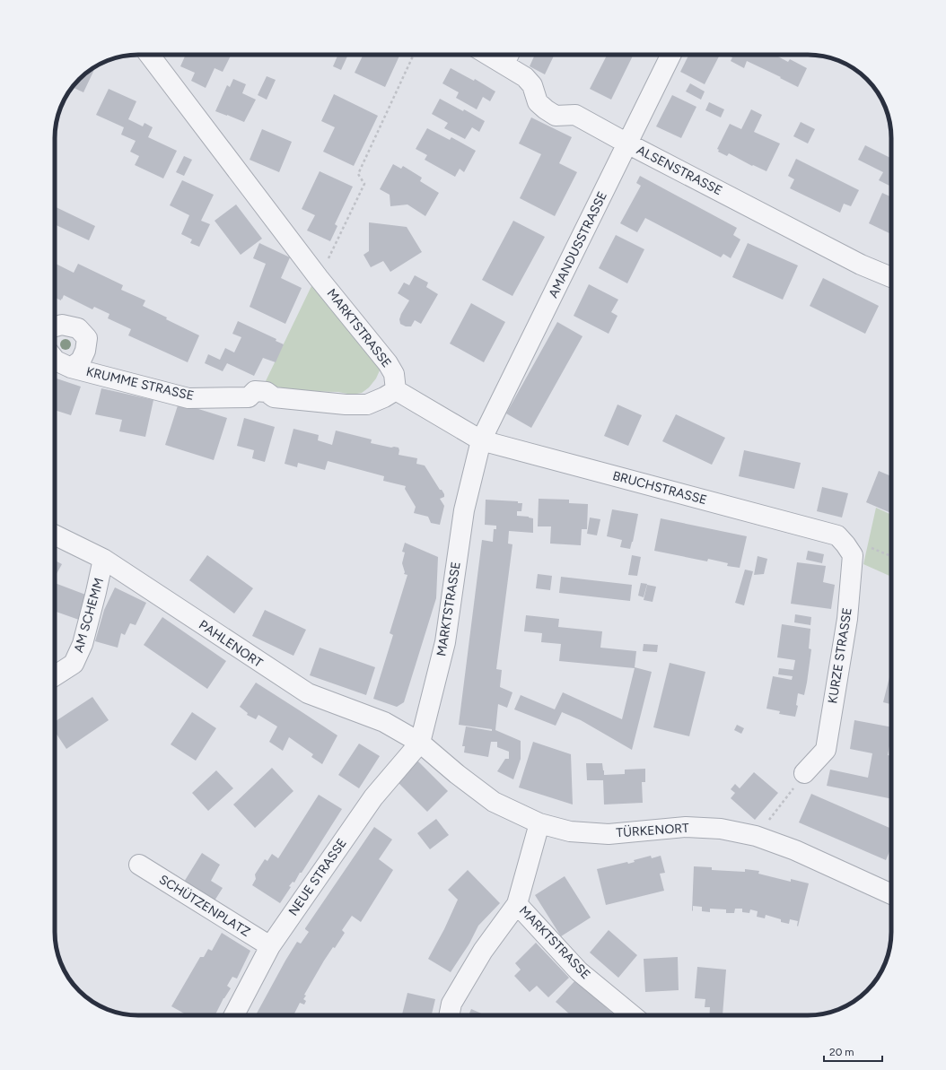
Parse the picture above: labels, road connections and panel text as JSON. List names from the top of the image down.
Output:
{
  "streets": {
    "street": [
      "ALSENSTRASSE",
      "AMANDUSSTRASSE",
      "MARKTSTRASSE",
      "KRUMME STRASSE",
      "BRUCHSTRASSE",
      "AM SCHEMM",
      "PAHLENORT",
      "KURZE STRASSE",
      "TÜRKENORT",
      "NEUE STRASSE",
      "SCHÜTZENPLATZ"
    ]
  },
  "crossings": [
    ["ALSENSTRASSE", "AMANDUSSTRASSE"],
    ["AMANDUSSTRASSE", "MARKTSTRASSE"],
    ["AMANDUSSTRASSE", "BRUCHSTRASSE"],
    ["MARKTSTRASSE", "KRUMME STRASSE"],
    ["MARKTSTRASSE", "BRUCHSTRASSE"],
    ["MARKTSTRASSE", "PAHLENORT"],
    ["MARKTSTRASSE", "TÜRKENORT"],
    ["MARKTSTRASSE", "NEUE STRASSE"],
    ["BRUCHSTRASSE", "KURZE STRASSE"],
    ["AM SCHEMM", "PAHLENORT"],
    ["PAHLENORT", "TÜRKENORT"],
    ["PAHLENORT", "NEUE STRASSE"],
    ["TÜRKENORT", "NEUE STRASSE"],
    ["NEUE STRASSE", "SCHÜTZENPLATZ"]
  ],
  "scale_bar": "20 m"
}
